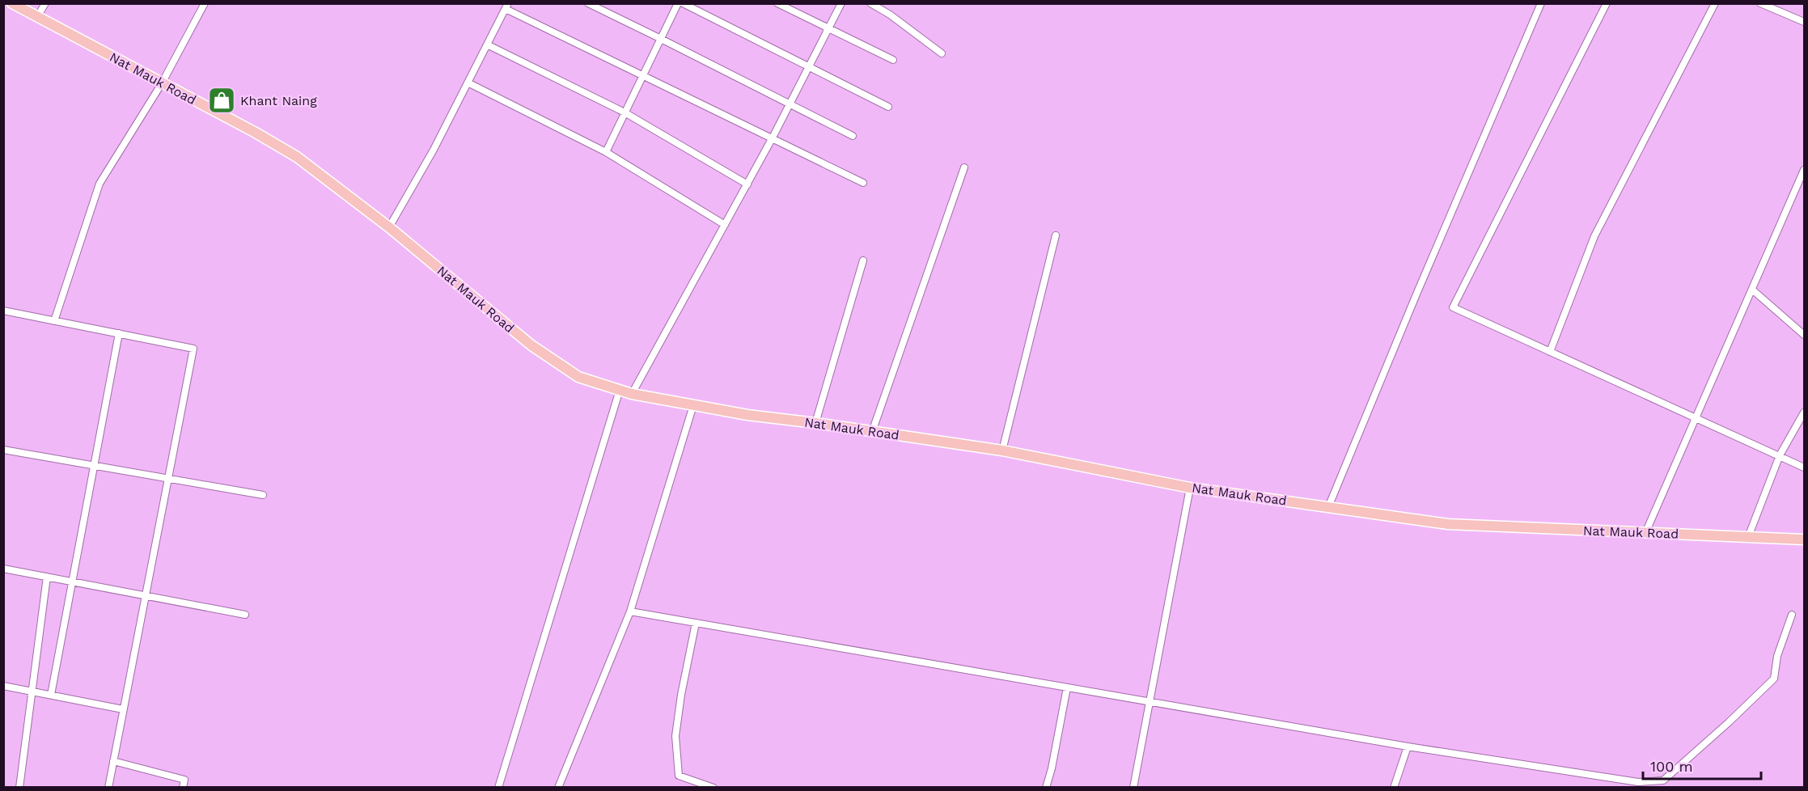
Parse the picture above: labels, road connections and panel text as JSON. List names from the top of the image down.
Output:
{
  "streets": {
    "highway": ["Nat Mauk Road"]
  },
  "places": {
    "shop": ["Khant Naing"]
  },
  "scale_bar": "100 m"
}
